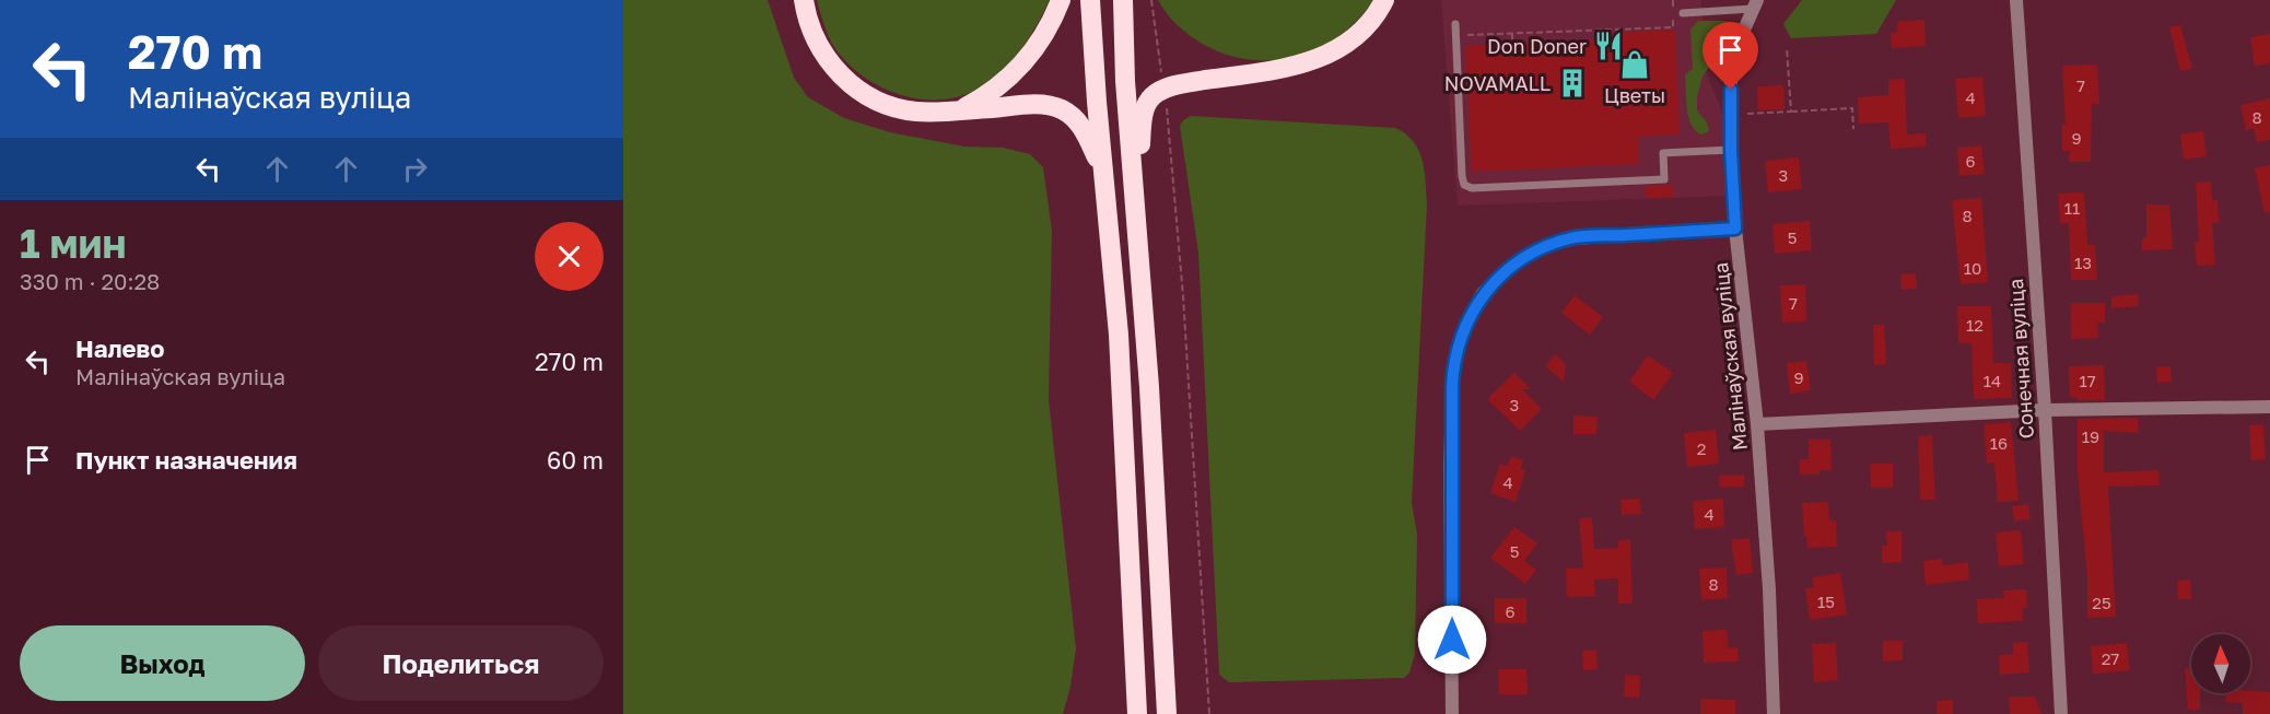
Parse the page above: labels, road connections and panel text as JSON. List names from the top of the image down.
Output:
{
  "streets": {
    "street": ["Малінаўская вуліца", "Сонечная вуліца"]
  },
  "places": {
    "restaurant": ["Don Doner"],
    "shop": ["Цветы"],
    "building": ["NOVAMALL"]
  },
  "house_numbers": [
    "7",
    "4",
    "8",
    "9",
    "6",
    "3",
    "11",
    "8",
    "5",
    "13",
    "10",
    "7",
    "12",
    "9",
    "14",
    "17",
    "3",
    "19",
    "16",
    "2",
    "4",
    "4",
    "5",
    "8",
    "15",
    "25",
    "6",
    "27"
  ],
  "north": "top",
  "page": {
    "turn": ["270 m", "Малінаўская вуліца"],
    "heading": ["1 мин", "330 m · 20:28"],
    "list": [
      {
        "name": "Налево",
        "note": "Малінаўская вуліца",
        "value": "270 m"
      },
      {
        "name": "Пункт назначения",
        "value": "60 m"
      }
    ],
    "buttons": ["Выход", "Поделиться"]
  }
}
